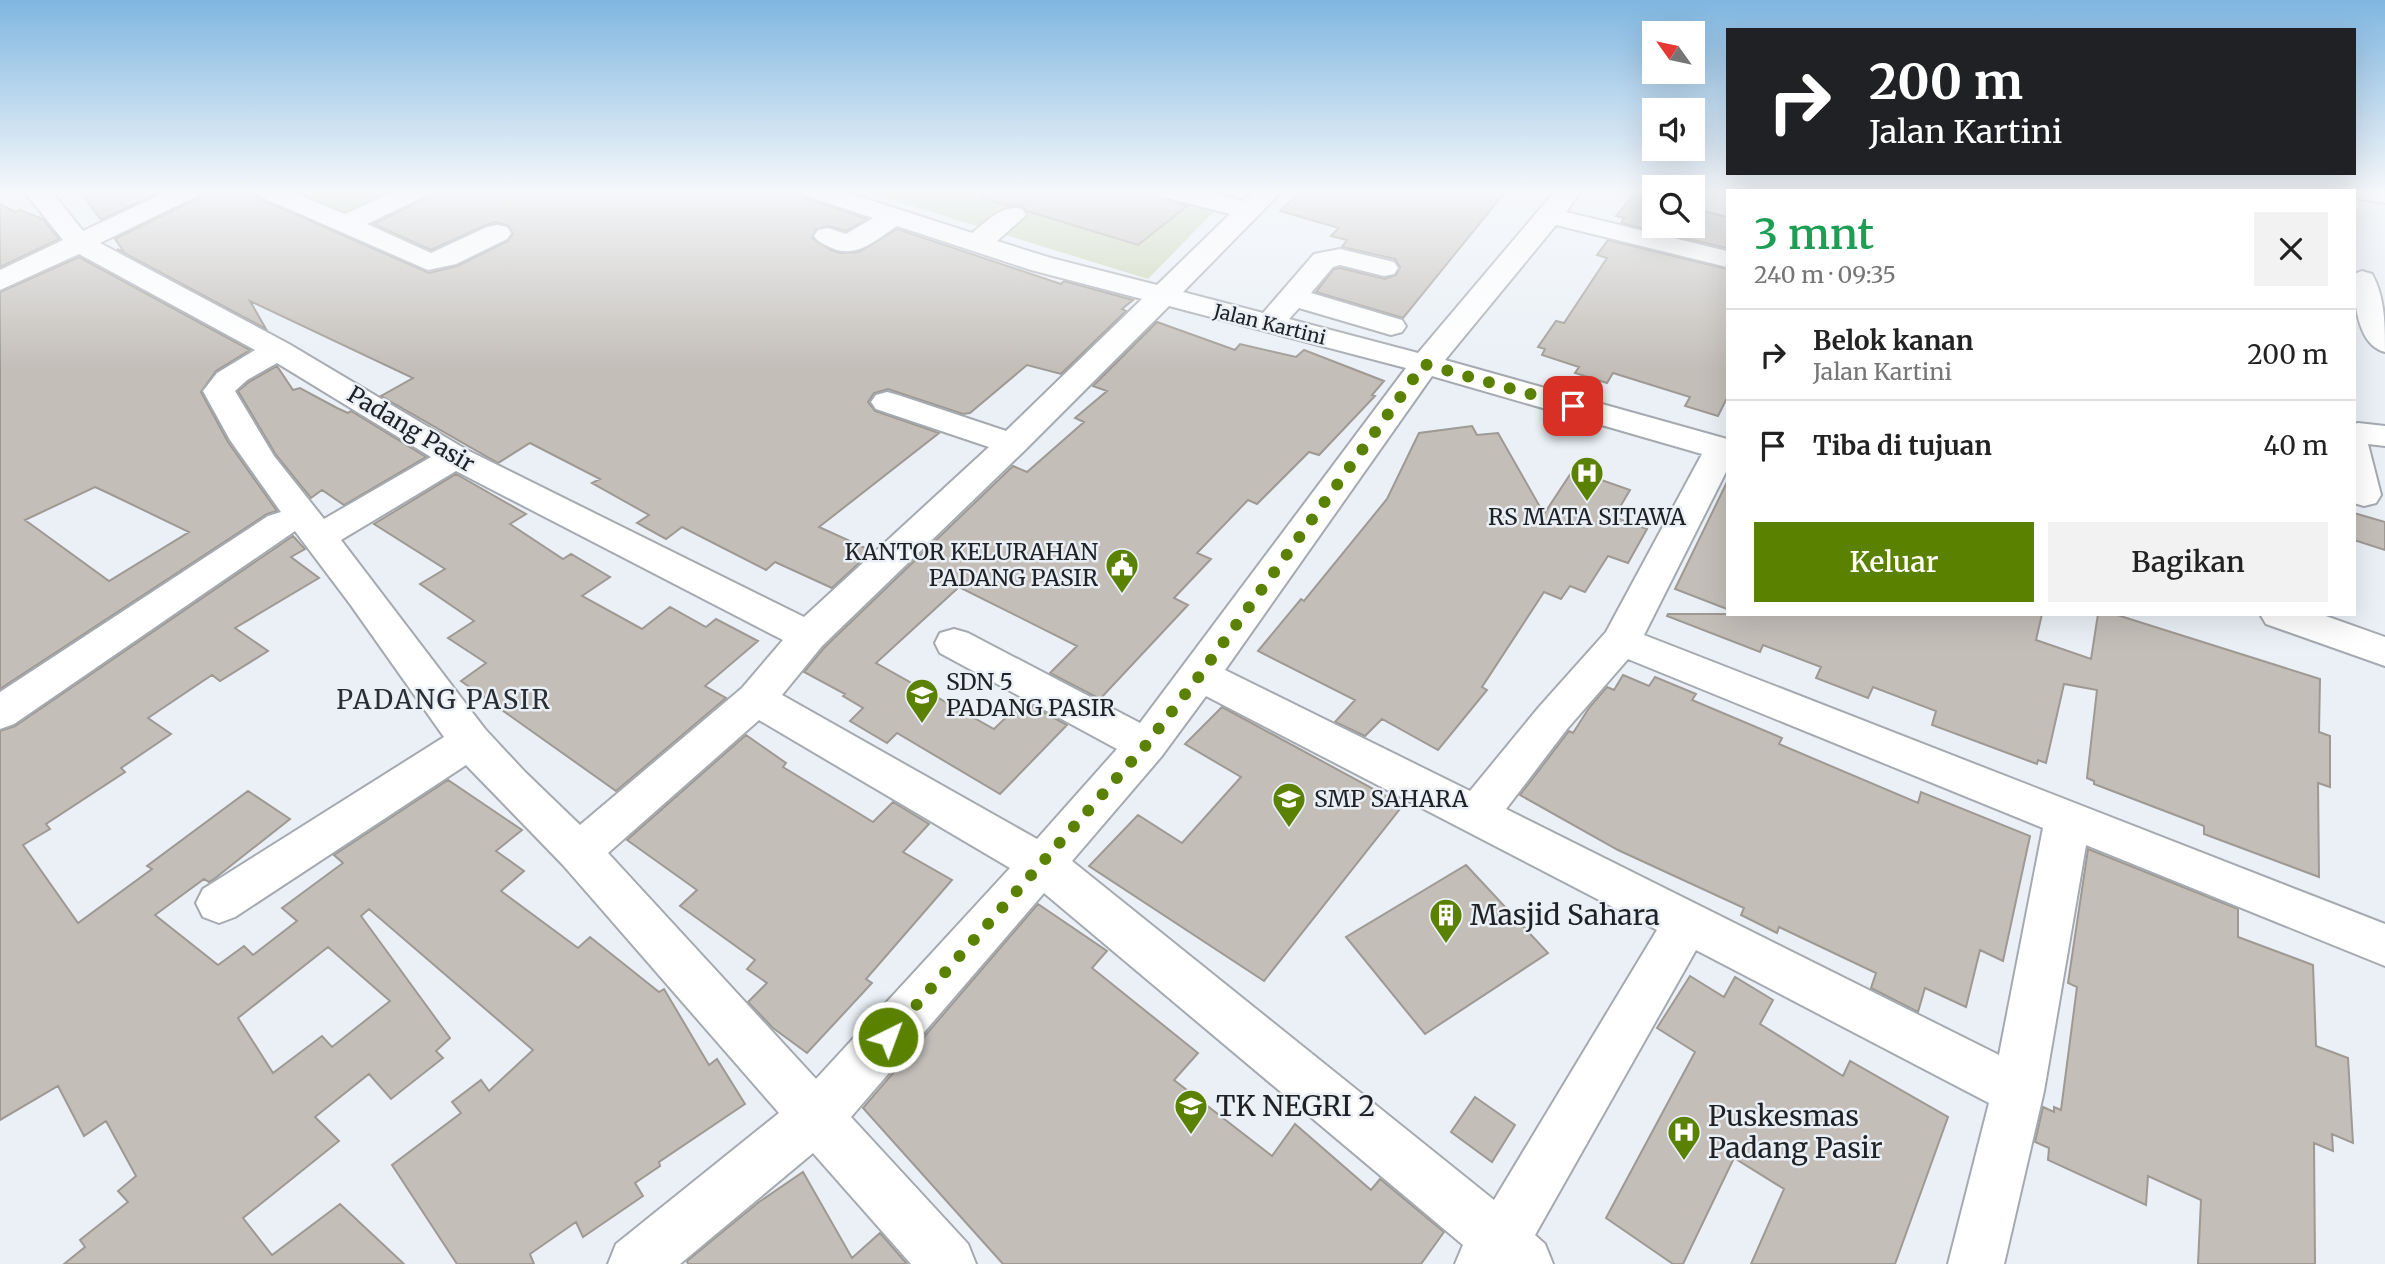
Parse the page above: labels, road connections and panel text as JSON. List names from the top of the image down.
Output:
{
  "streets": {
    "street": ["Jalan Kartini", "Padang Pasir"]
  },
  "districts": ["PADANG PASIR"],
  "places": {
    "hospital": ["RS MATA SITAWA", "Puskesmas Padang Pasir"],
    "public building": ["KANTOR KELURAHAN PADANG PASIR"],
    "school or university": ["SDN 5 PADANG PASIR", "SMP SAHARA", "TK NEGRI 2"],
    "building": ["Masjid Sahara"]
  },
  "north": "top left",
  "page": {
    "turn": ["200 m", "Jalan Kartini"],
    "heading": ["3 mnt", "240 m · 09:35"],
    "list": [
      {
        "name": "Belok kanan",
        "note": "Jalan Kartini",
        "value": "200 m"
      },
      {
        "name": "Tiba di tujuan",
        "value": "40 m"
      }
    ],
    "buttons": ["Keluar", "Bagikan"]
  }
}
